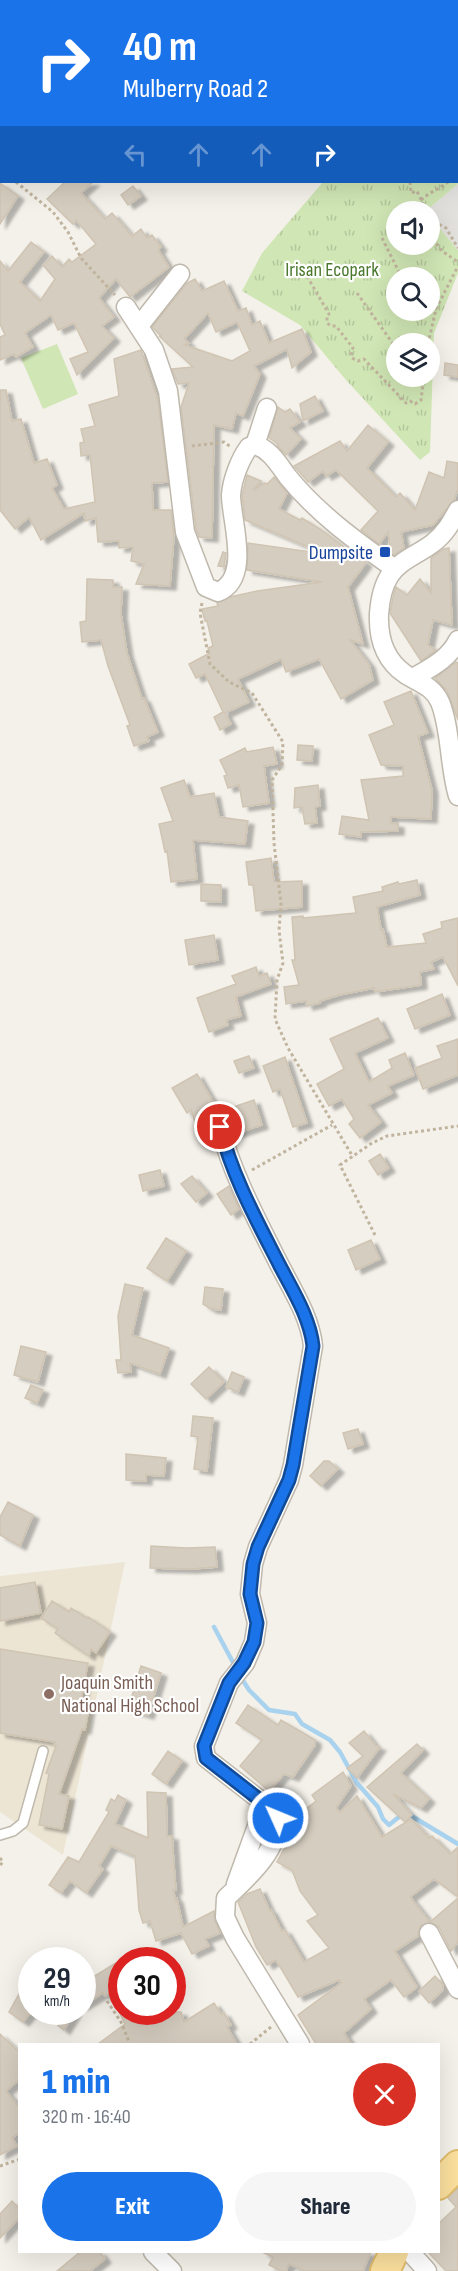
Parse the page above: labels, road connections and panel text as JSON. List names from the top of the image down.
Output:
{
  "parks": ["Irisan Ecopark"],
  "places": {
    "transit": ["Dumpsite"],
    "other": ["Joaquin Smith National High School"]
  },
  "page": {
    "turn": ["40 m", "Mulberry Road 2"],
    "speed": "29 km/h",
    "limit": "30",
    "heading": ["1 min", "320 m · 16:40"],
    "buttons": ["Exit", "Share"]
  }
}
